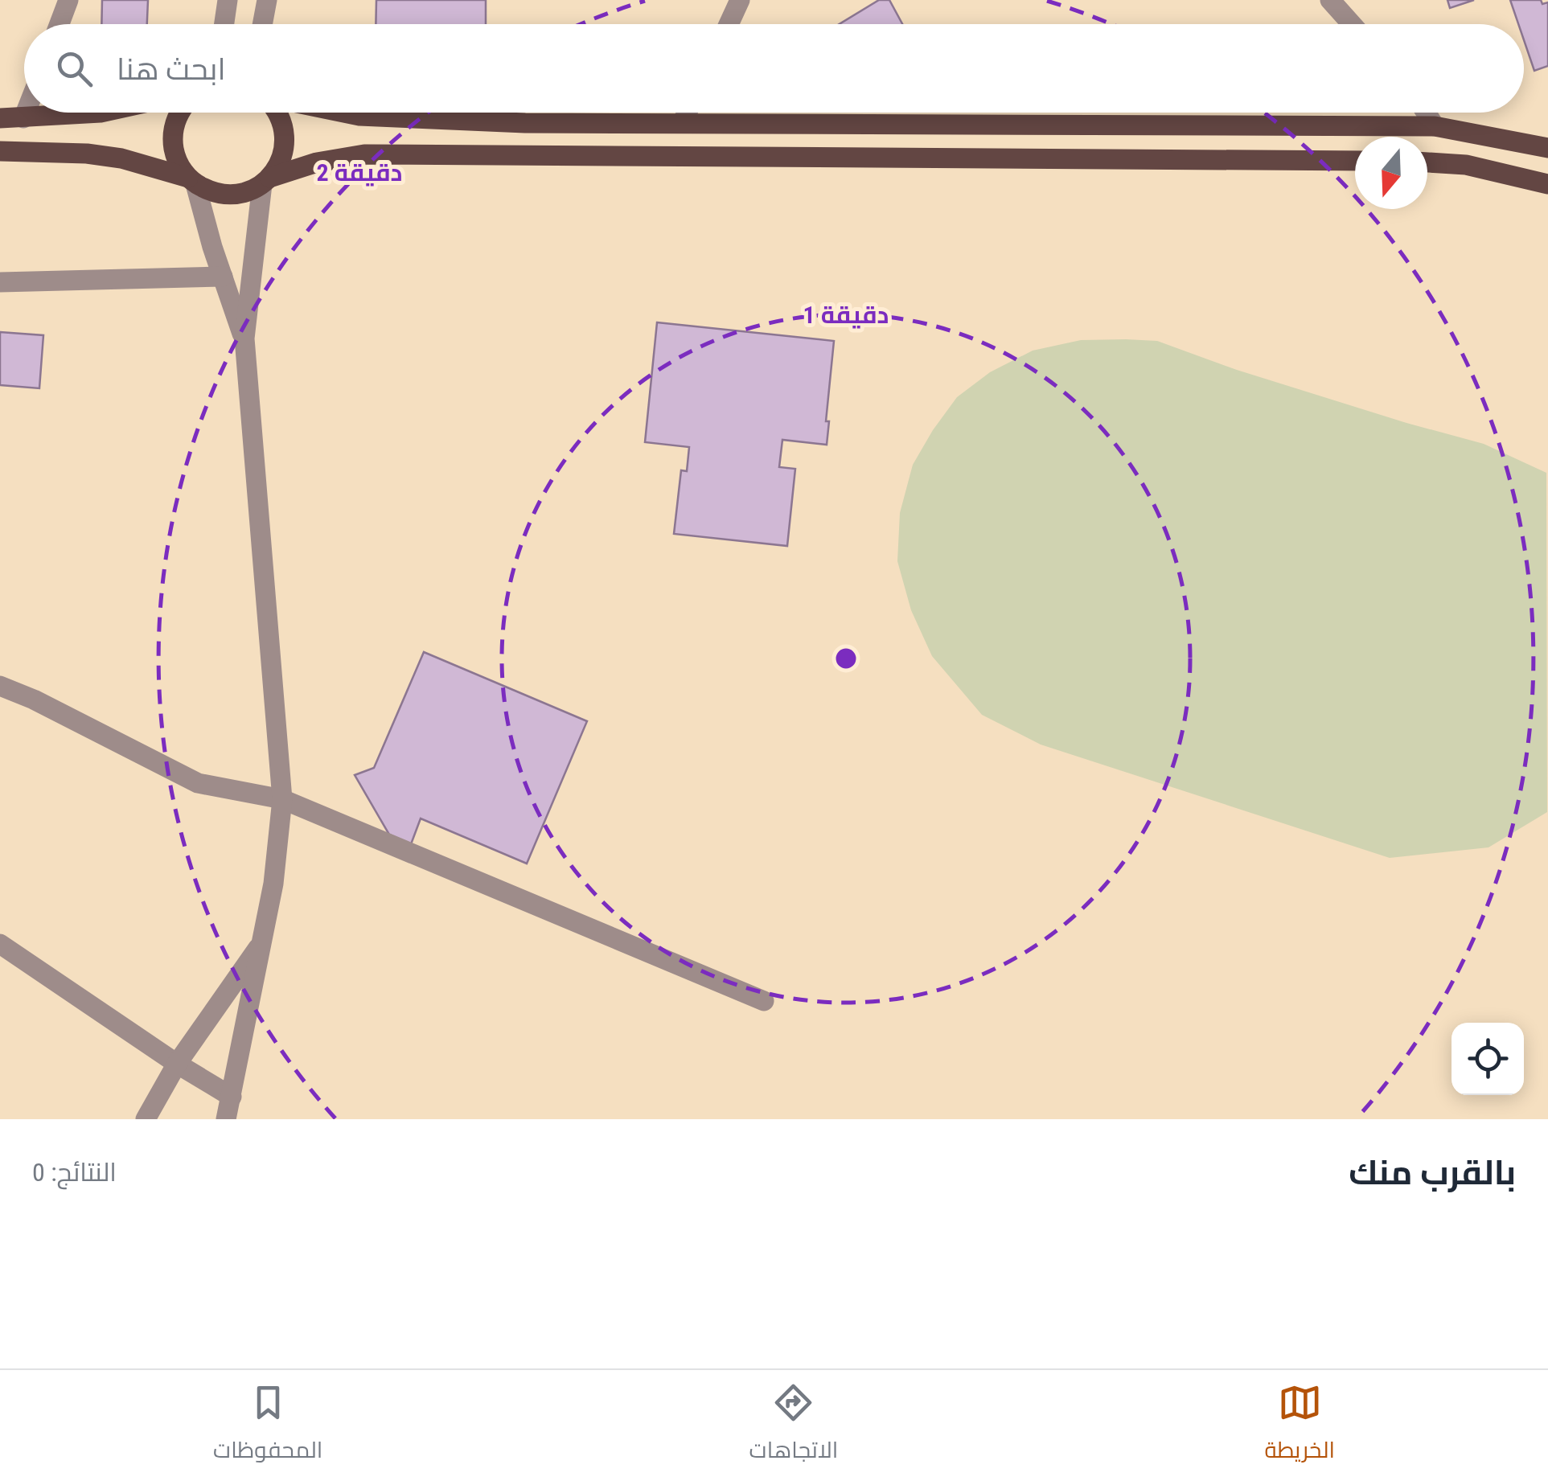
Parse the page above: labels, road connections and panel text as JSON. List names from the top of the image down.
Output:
{
  "north": "bottom",
  "page": {
    "search": "ابحث هنا",
    "heading": ["بالقرب منك", "النتائج: 0"],
    "nav": ["الخريطة", "الاتجاهات", "المحفوظات"]
  },
  "rings": ["2 دقيقة", "1 دقيقة"]
}
